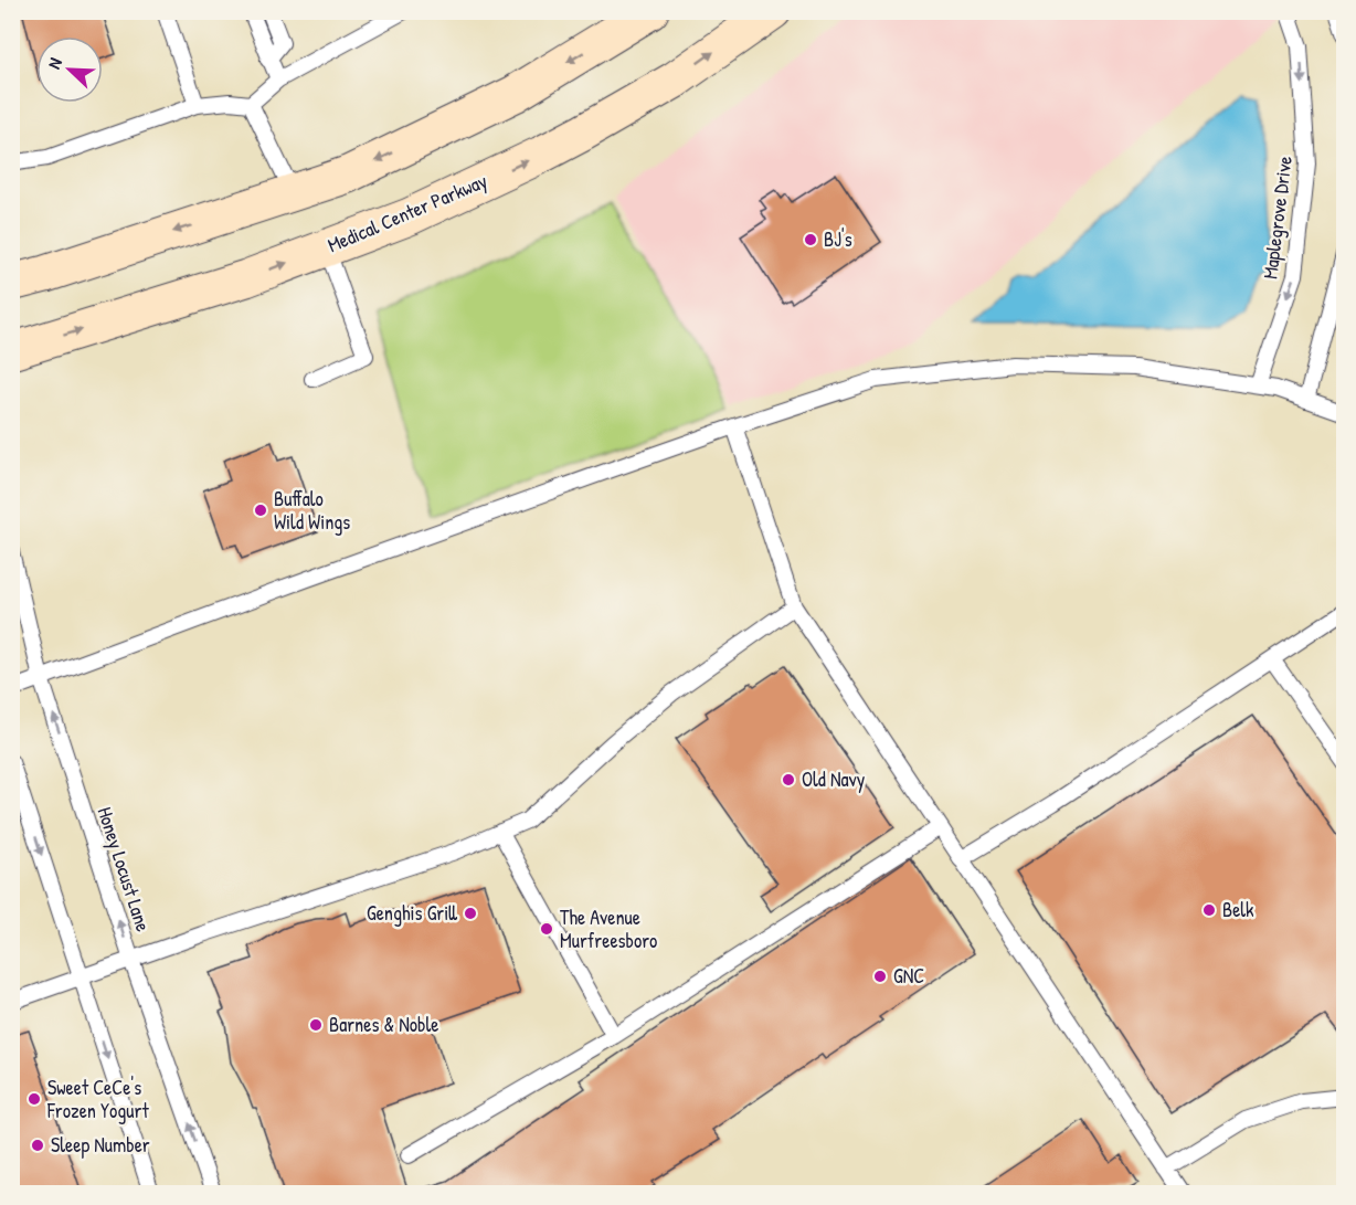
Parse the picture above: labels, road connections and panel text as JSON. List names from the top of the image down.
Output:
{
  "streets": {
    "main road": ["Medical Center Parkway"],
    "lane": ["Maplegrove Drive", "Honey Locust Lane"]
  },
  "places": [
    "BJ's",
    "Buffalo Wild Wings",
    "Old Navy",
    "Belk",
    "Genghis Grill",
    "The Avenue Murfreesboro",
    "GNC",
    "Barnes & Noble",
    "Sweet CeCe's Frozen Yogurt",
    "Sleep Number"
  ],
  "north": "top left"
}
